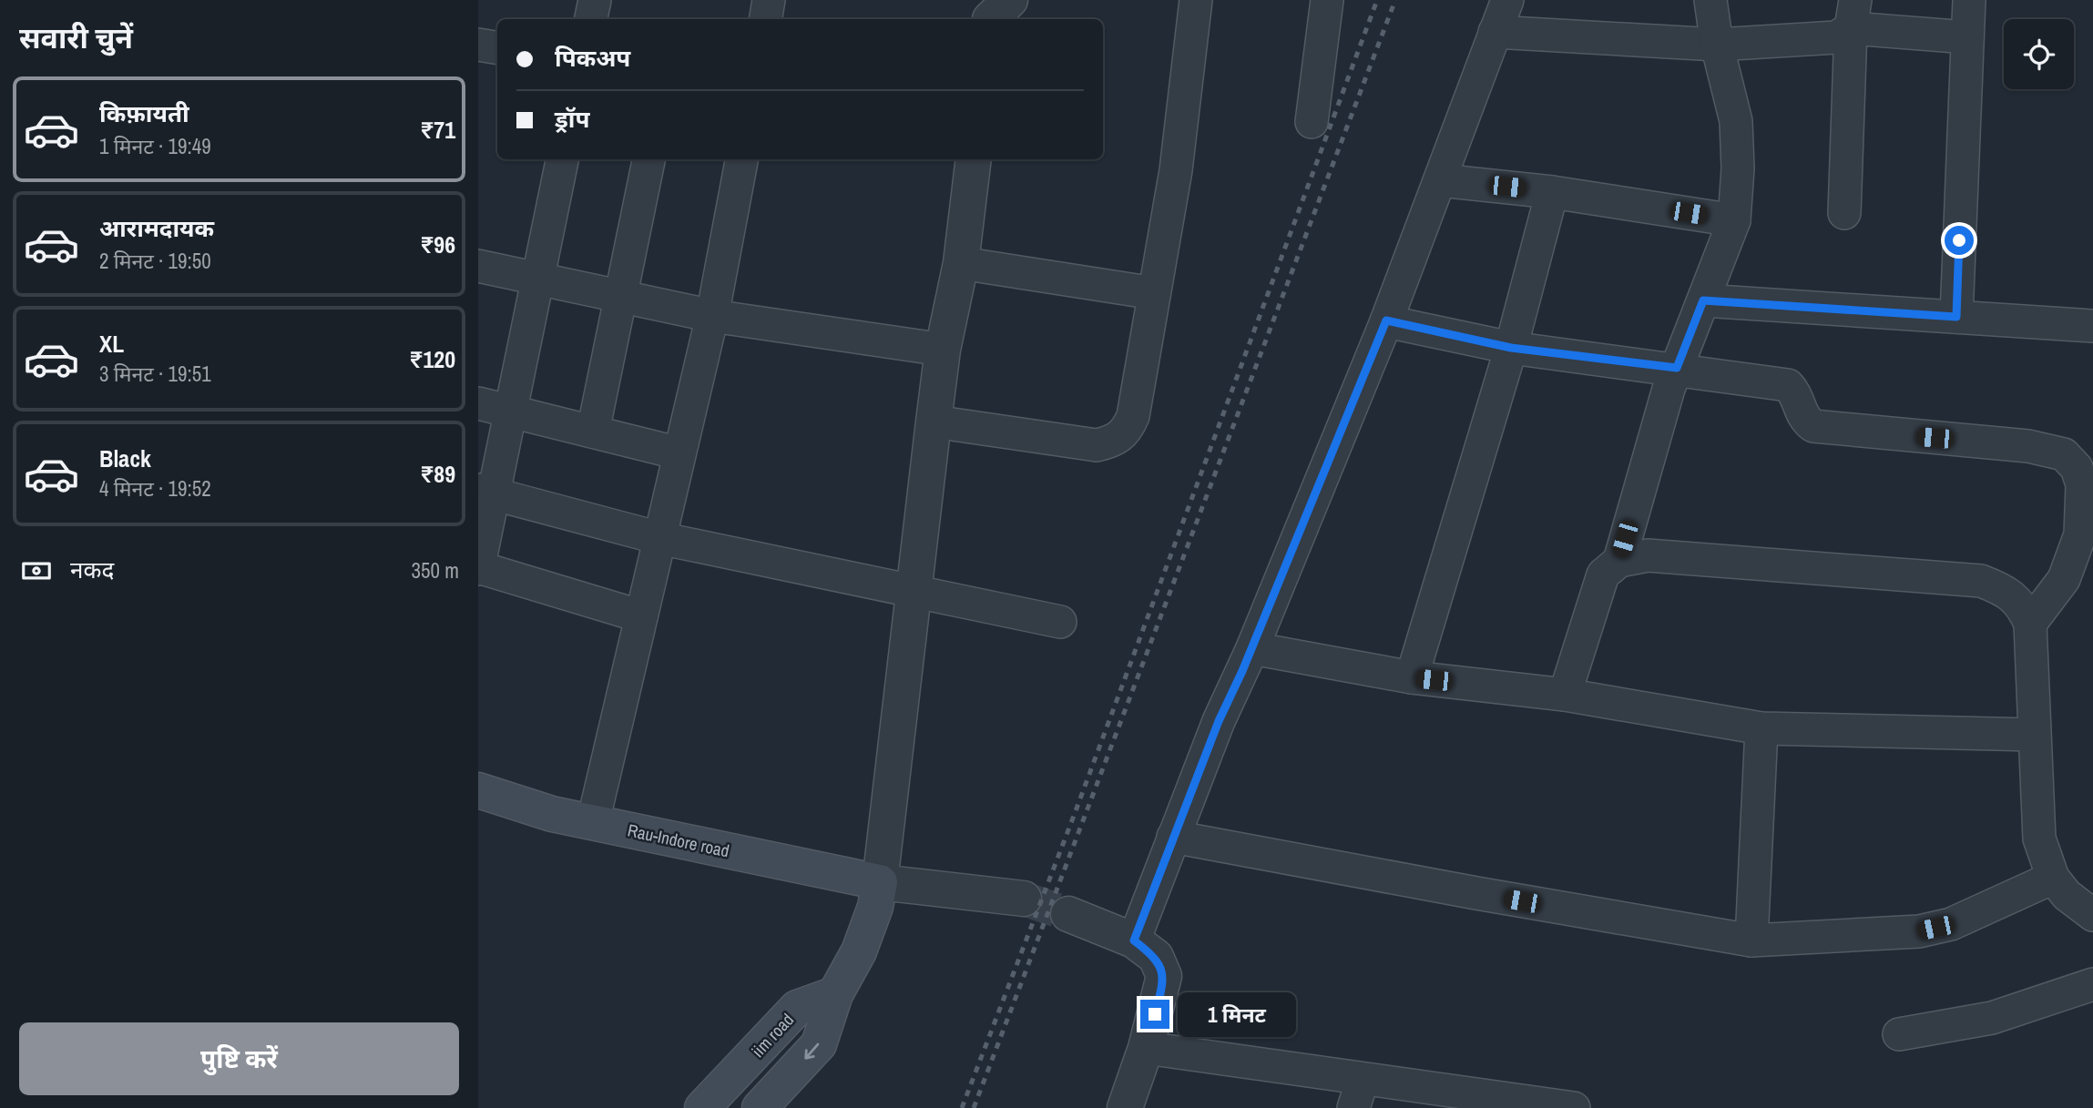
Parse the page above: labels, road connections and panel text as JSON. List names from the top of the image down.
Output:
{
  "streets": {
    "main road": ["Rau-Indore road", "iim road"]
  },
  "page": {
    "heading": "सवारी चुनें",
    "banner": ["पिकअप", "ड्रॉप"],
    "list": [
      {
        "name": "किफ़ायती",
        "note": "1 मिनट · 19:49",
        "value": "₹71"
      },
      {
        "name": "आरामदायक",
        "note": "2 मिनट · 19:50",
        "value": "₹96"
      },
      {
        "name": "XL",
        "note": "3 मिनट · 19:51",
        "value": "₹120"
      },
      {
        "name": "Black",
        "note": "4 मिनट · 19:52",
        "value": "₹89"
      }
    ],
    "pay": ["नकद", "350 m"],
    "bubble": "1 मिनट",
    "buttons": "पुष्टि करें"
  }
}
